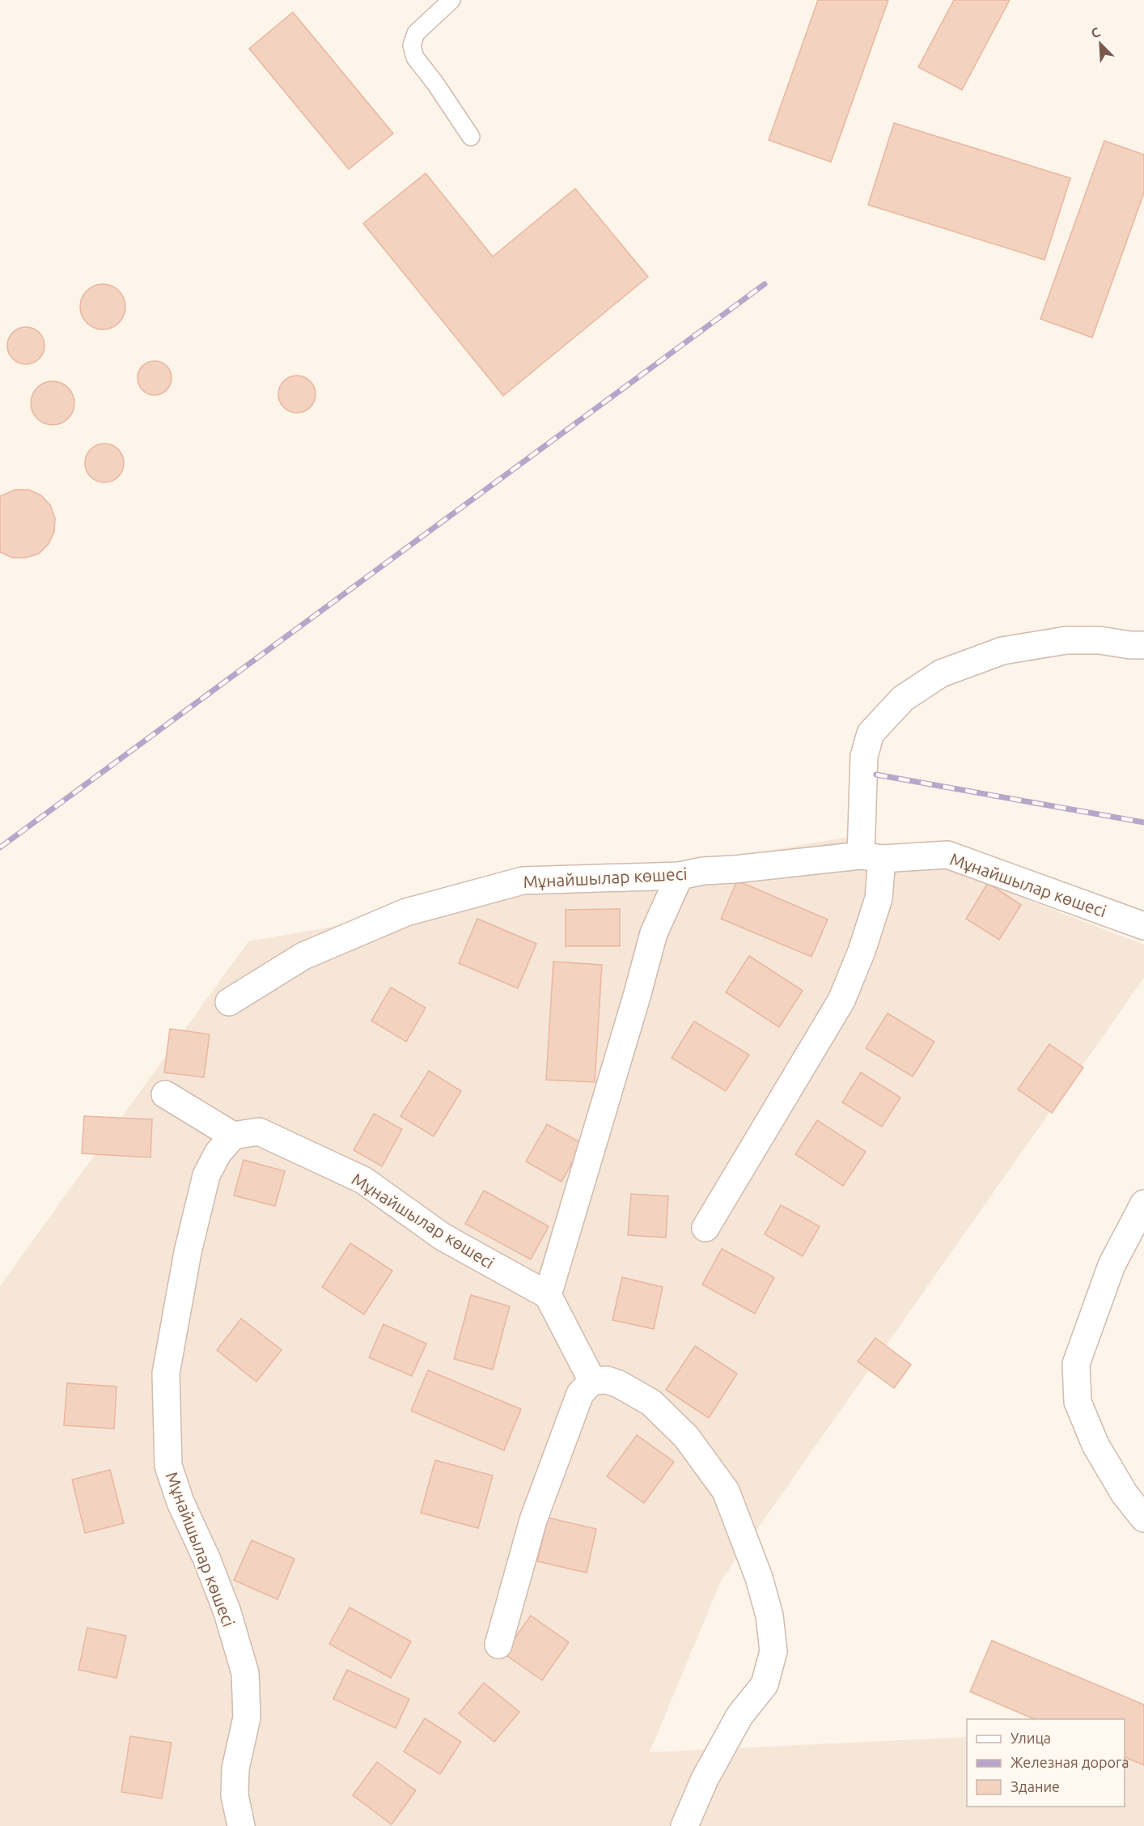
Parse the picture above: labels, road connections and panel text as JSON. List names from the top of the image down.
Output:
{
  "streets": {
    "street": ["Мұнайшылар көшесі"]
  },
  "legend": ["Улица", "Железная дорога", "Здание"],
  "north": "top left"
}
